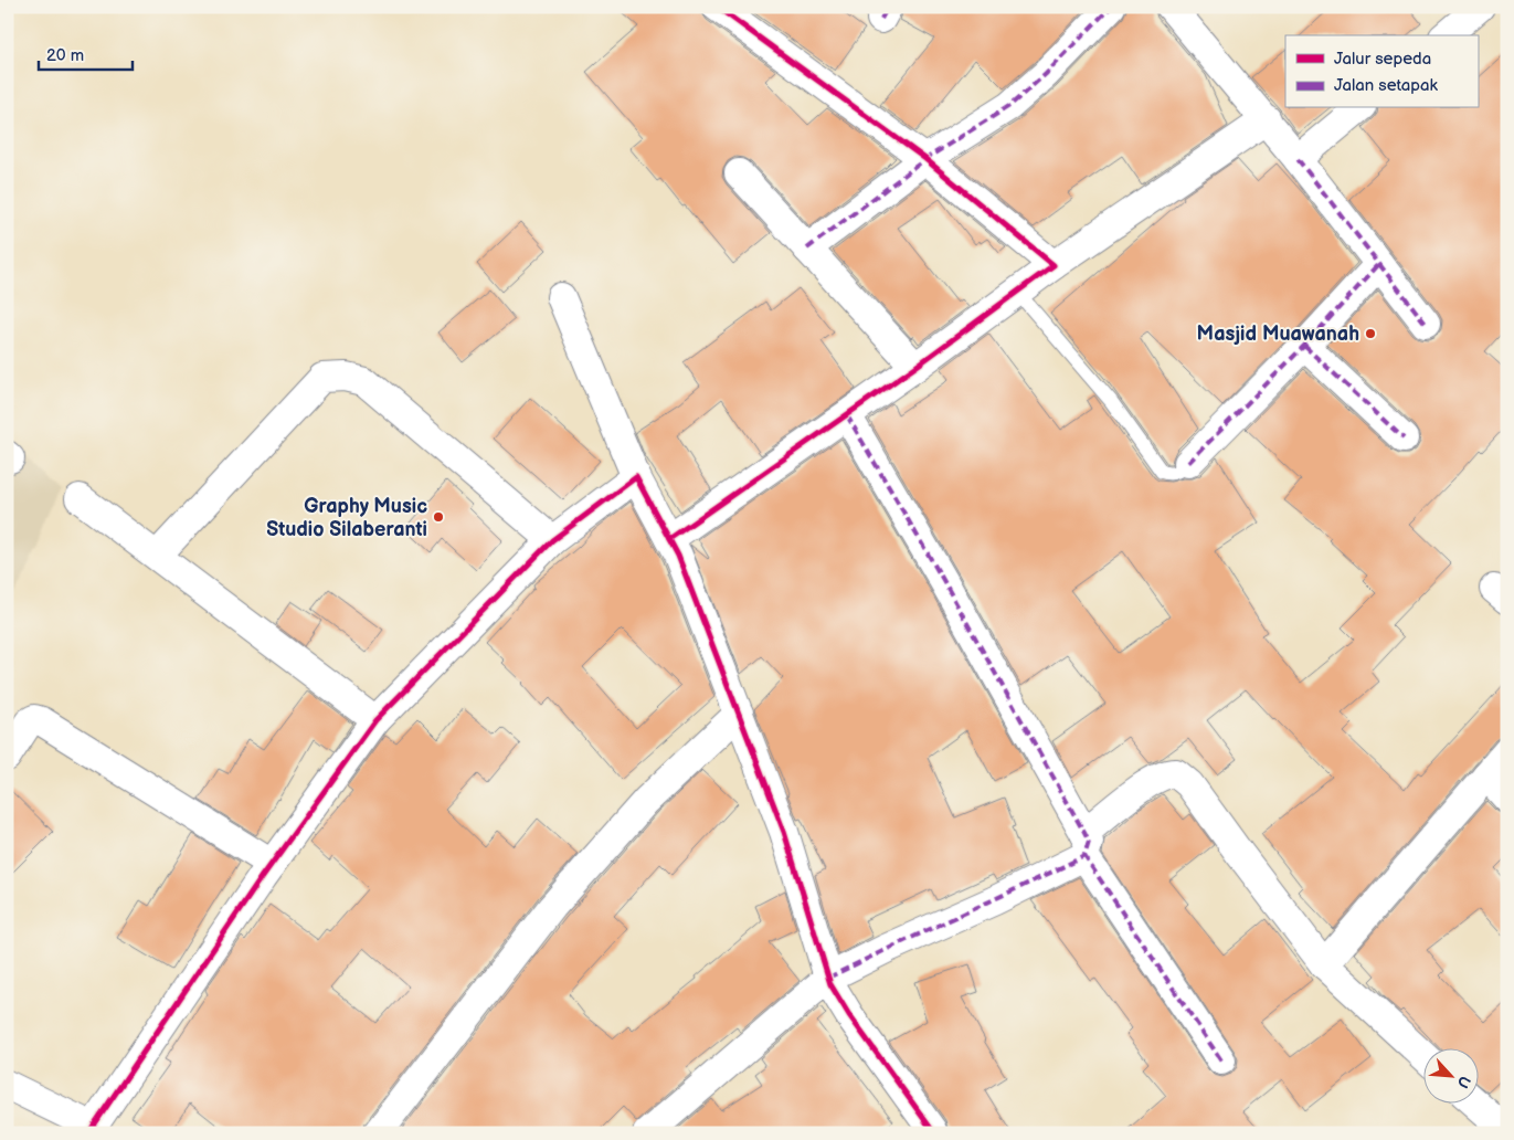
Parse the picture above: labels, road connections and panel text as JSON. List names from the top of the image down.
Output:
{
  "places": ["Masjid Muawanah", "Graphy Music Studio Silaberanti"],
  "legend": ["Jalur sepeda", "Jalan setapak"],
  "scale_bar": "20 m",
  "north": "bottom right"
}
